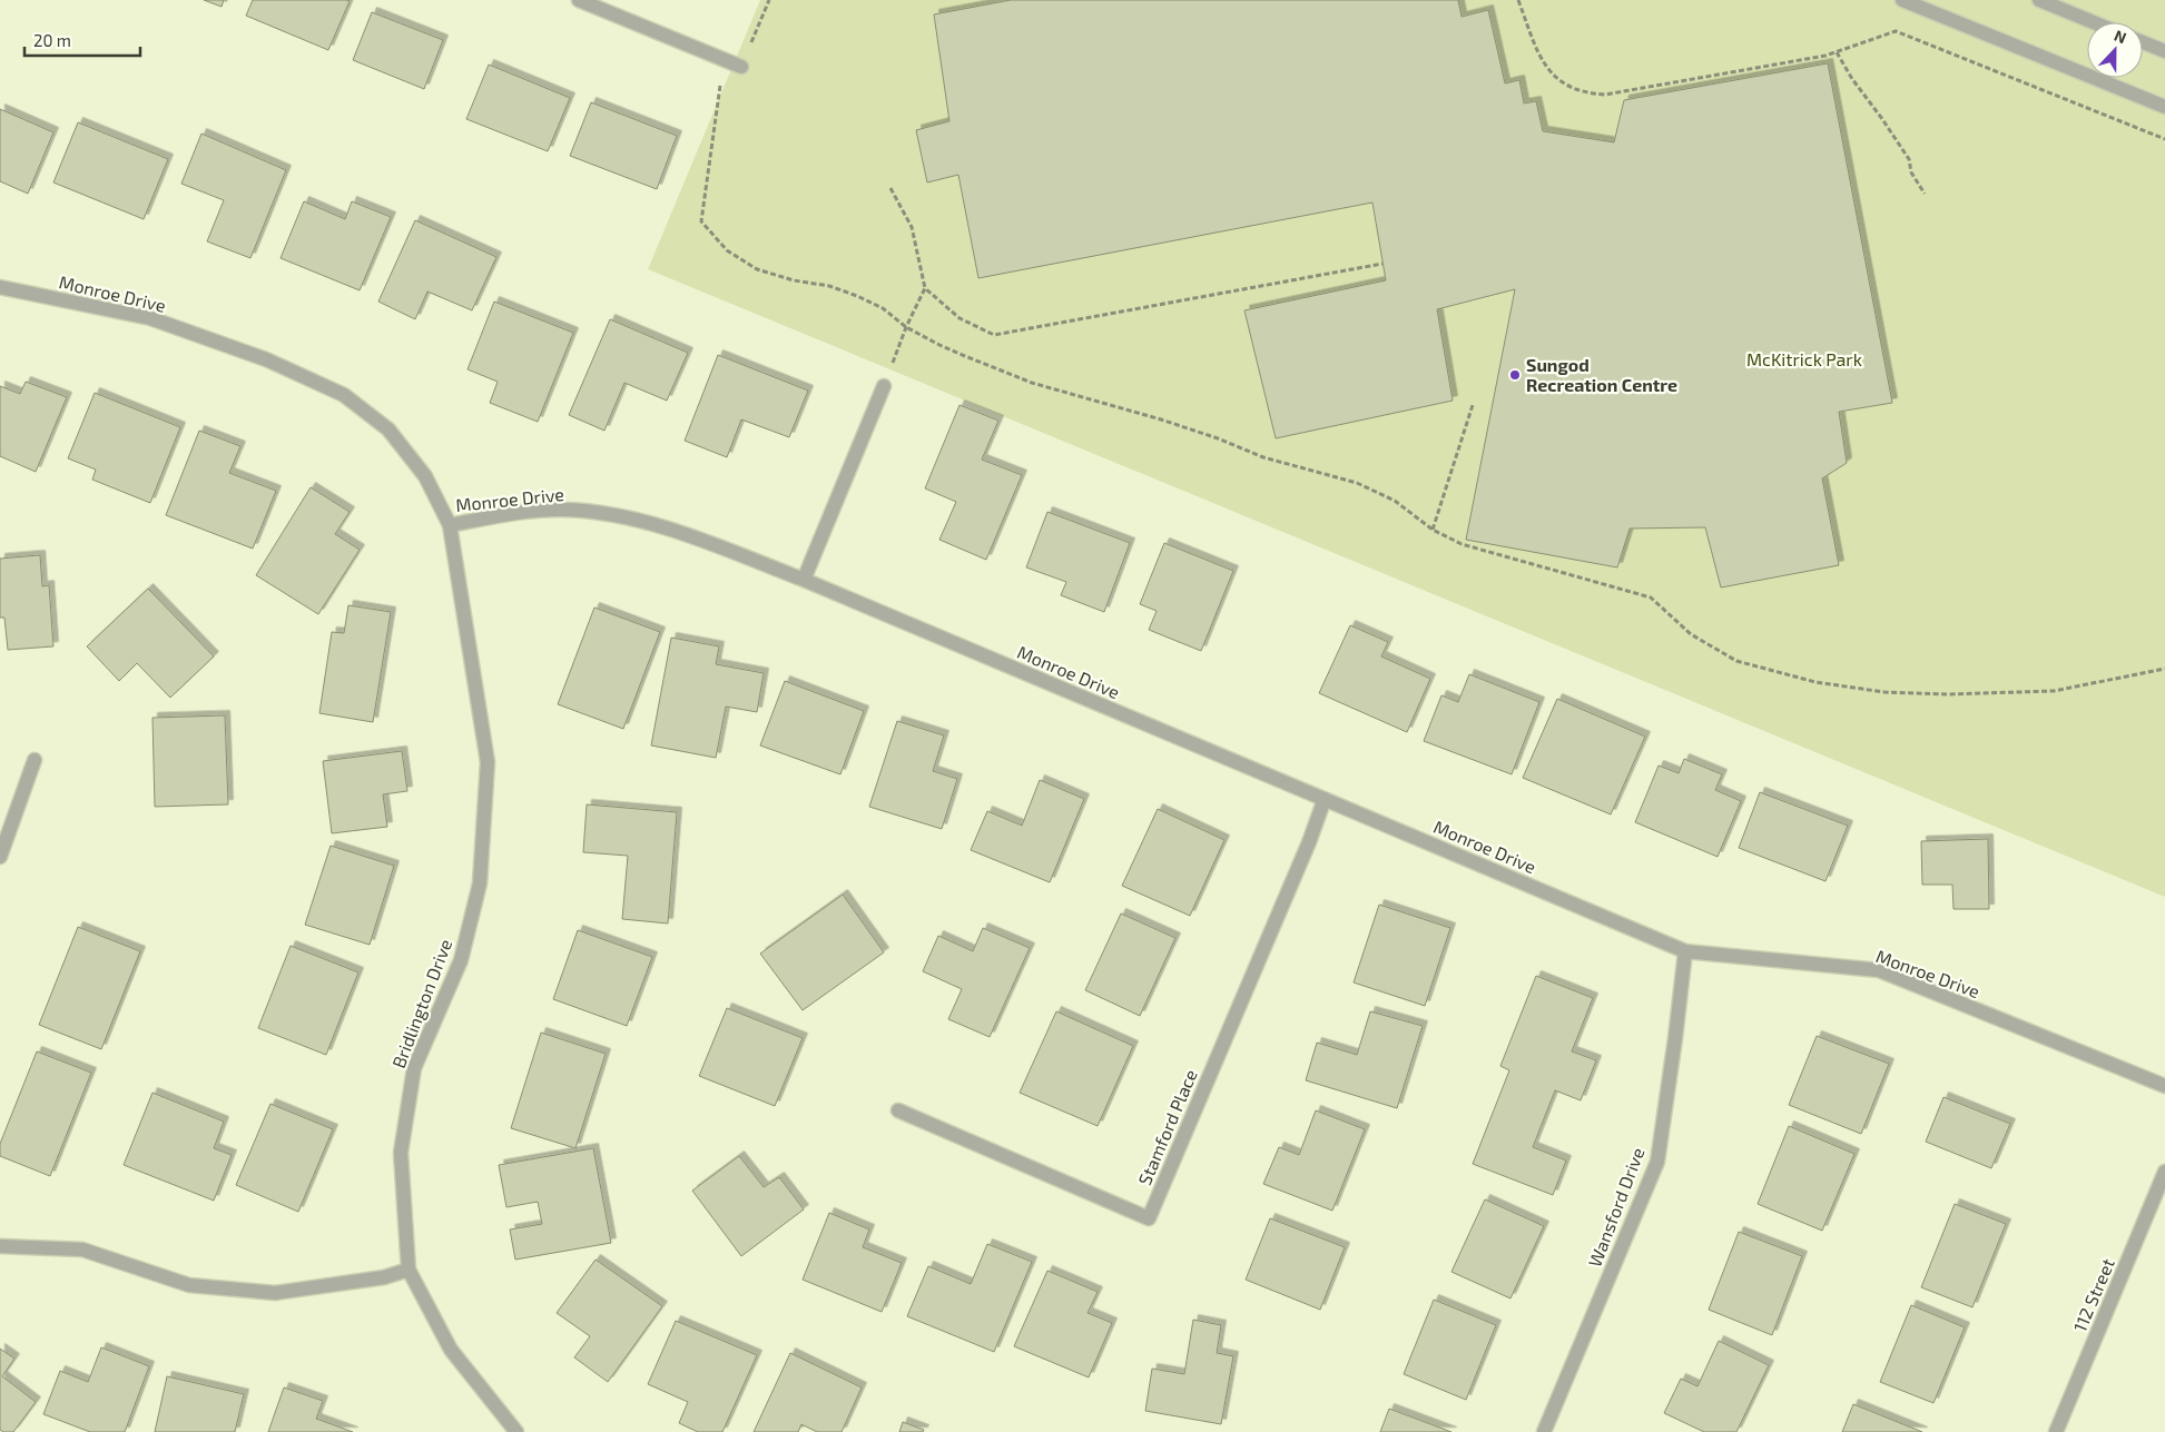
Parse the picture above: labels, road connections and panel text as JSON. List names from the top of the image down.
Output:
{
  "streets": {
    "street": [
      "Monroe Drive",
      "Bridlington Drive",
      "Stamford Place",
      "Wansford Drive",
      "112 Street"
    ]
  },
  "crossings": [
    ["Monroe Drive", "Bridlington Drive"],
    ["Monroe Drive", "Stamford Place"],
    ["Monroe Drive", "Wansford Drive"]
  ],
  "parks": ["McKitrick Park"],
  "places": ["Sungod Recreation Centre"],
  "scale_bar": "20 m",
  "north": "top"
}
